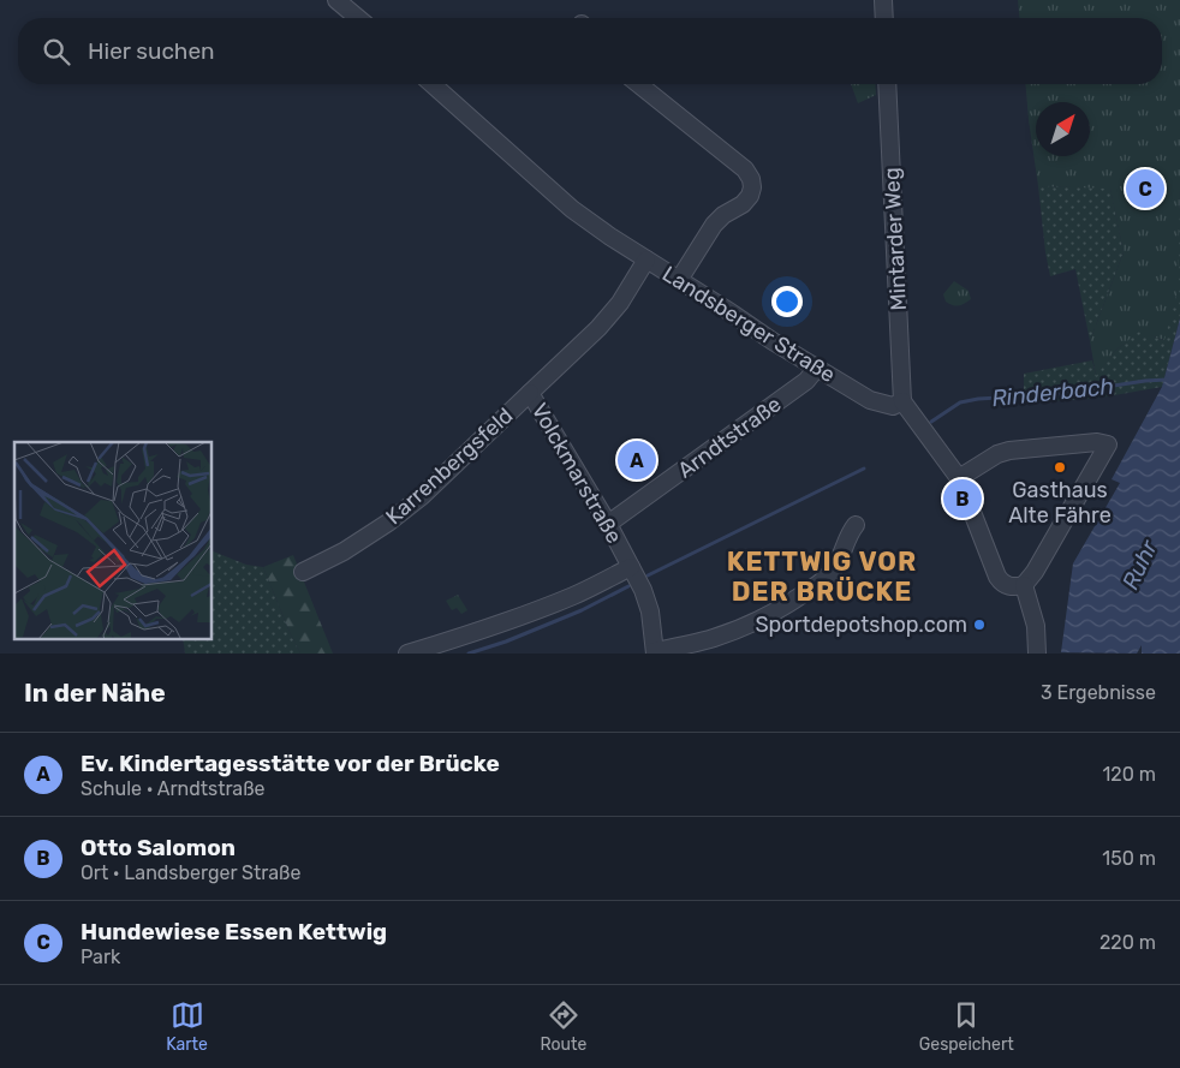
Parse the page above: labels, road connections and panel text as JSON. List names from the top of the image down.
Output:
{
  "streets": {
    "street": [
      "Mintarder Weg",
      "Landsberger Straße",
      "Arndtstraße",
      "Karrenbergsfeld",
      "Volckmarstraße"
    ]
  },
  "crossings": [
    ["Mintarder Weg", "Landsberger Straße"],
    ["Landsberger Straße", "Arndtstraße"],
    ["Landsberger Straße", "Volckmarstraße"],
    ["Arndtstraße", "Volckmarstraße"],
    ["Karrenbergsfeld", "Volckmarstraße"]
  ],
  "districts": ["KETTWIG VOR DER BRÜCKE"],
  "water": ["Rinderbach", "Ruhr"],
  "places": ["Gasthaus Alte Fähre", "Sportdepotshop.com"],
  "north": "top right",
  "page": {
    "search": "Hier suchen",
    "pins": ["C", "A", "B"],
    "heading": ["In der Nähe", "3 Ergebnisse"],
    "list": [
      {
        "mark": "A",
        "name": "Ev. Kindertagesstätte vor der Brücke",
        "note": "Schule · Arndtstraße",
        "value": "120 m"
      },
      {
        "mark": "B",
        "name": "Otto Salomon",
        "note": "Ort · Landsberger Straße",
        "value": "150 m"
      },
      {
        "mark": "C",
        "name": "Hundewiese Essen Kettwig",
        "note": "Park",
        "value": "220 m"
      }
    ],
    "nav": ["Karte", "Route", "Gespeichert"]
  }
}
